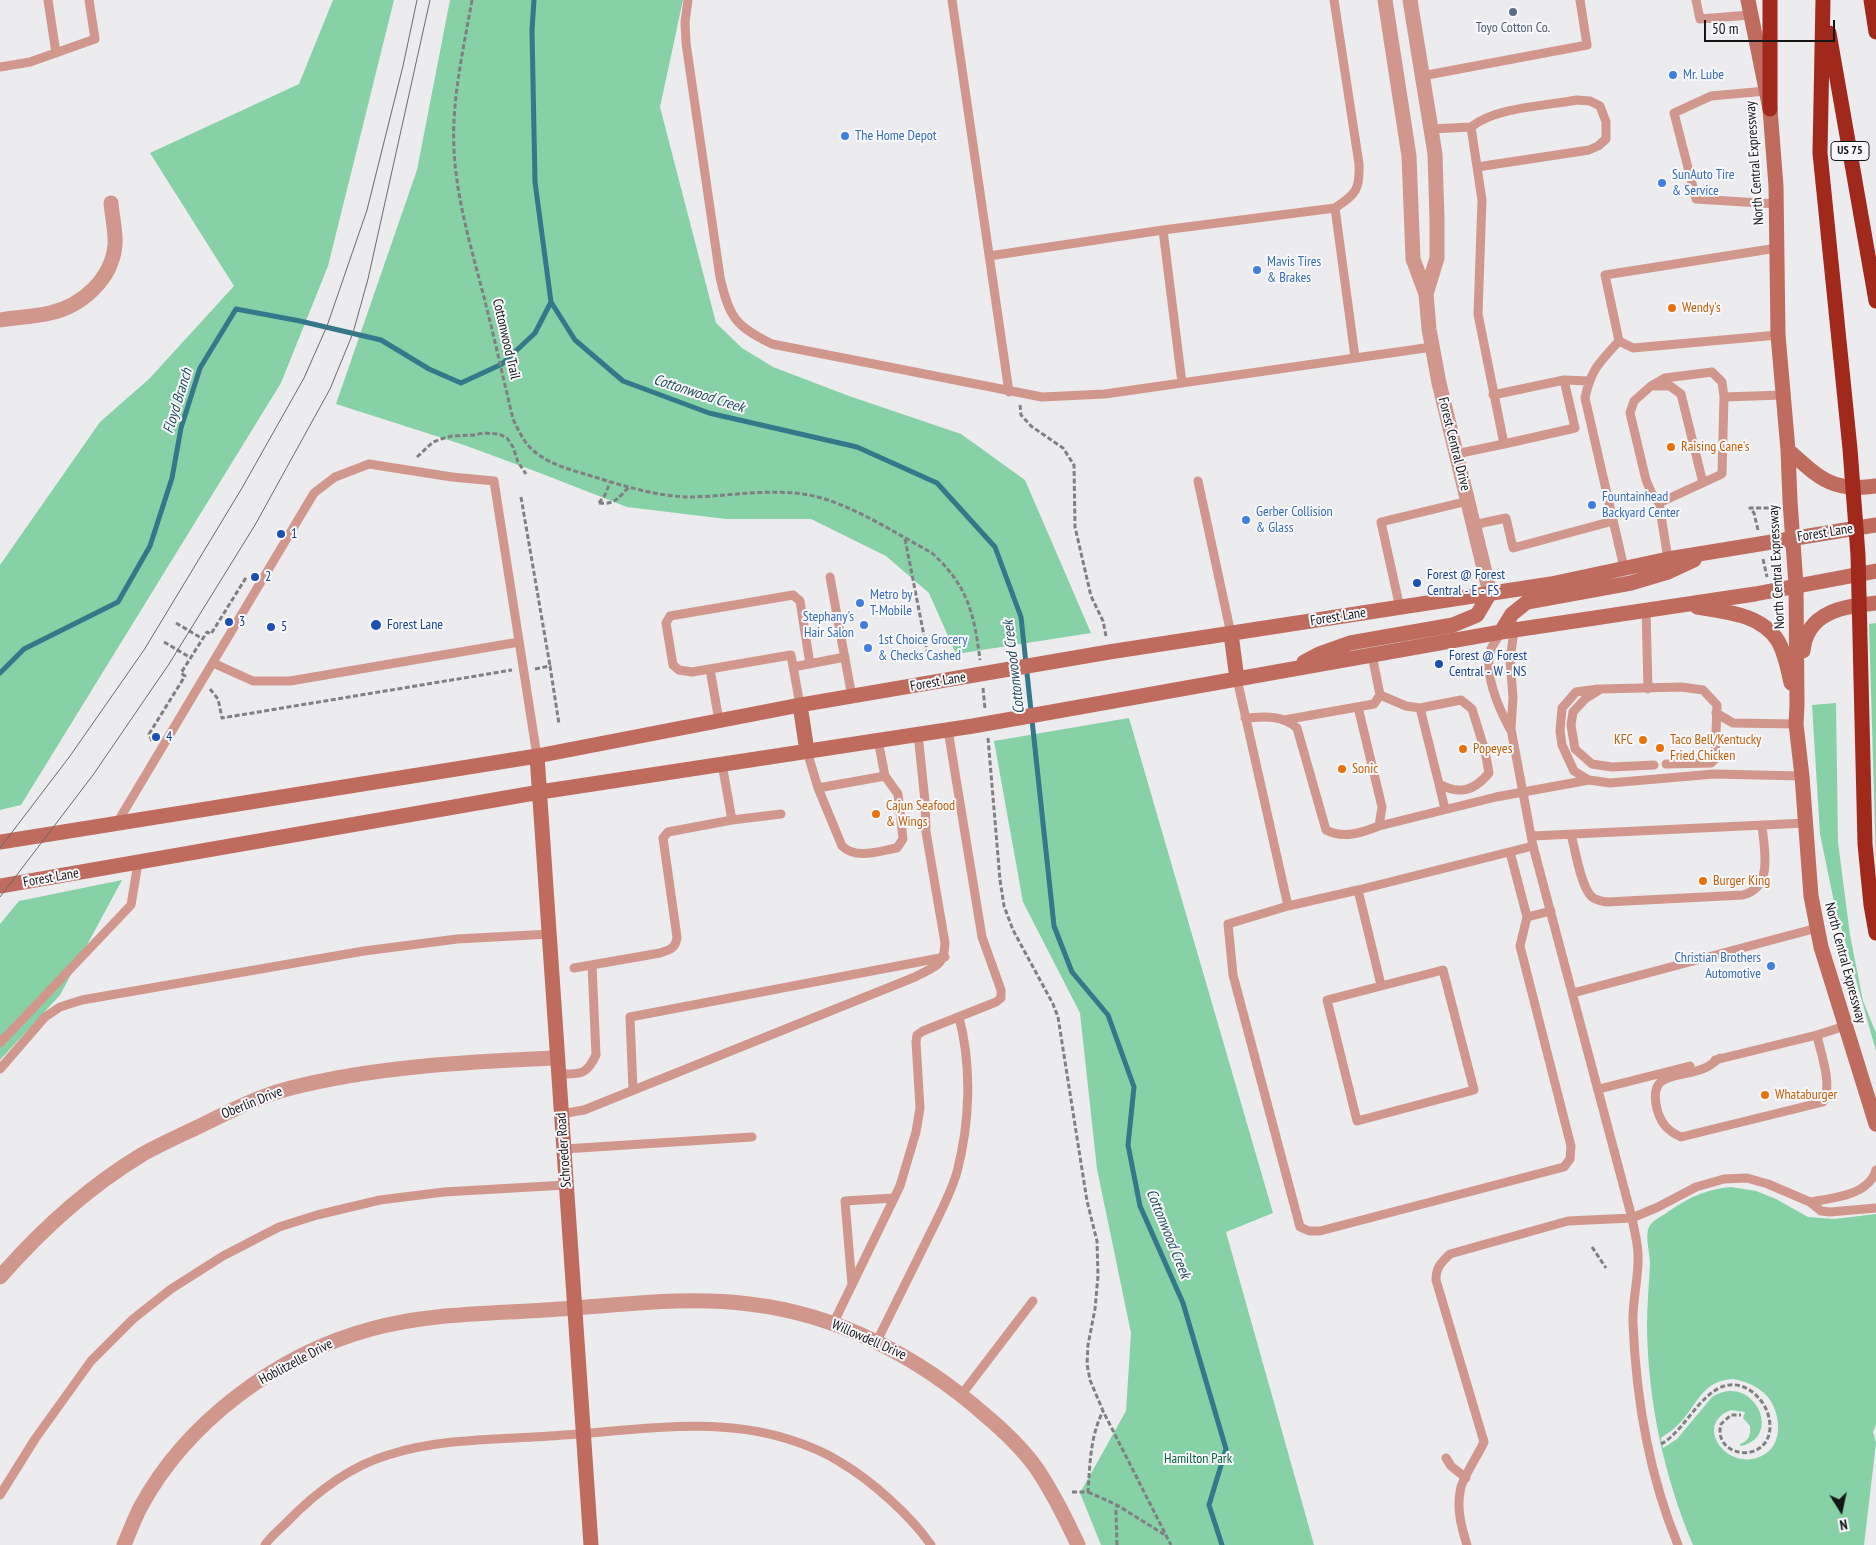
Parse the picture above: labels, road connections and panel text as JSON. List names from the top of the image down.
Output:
{
  "streets": {
    "highway": ["US 75"],
    "main road": ["North Central Expressway", "Forest Lane", "Schroeder Road"],
    "street": [
      "Forest Central Drive",
      "Oberlin Drive",
      "Willowdell Drive",
      "Hoblitzelle Drive"
    ],
    "path": ["Cottonwood Trail"]
  },
  "crossings": [
    ["North Central Expressway", "Forest Lane"],
    ["Forest Central Drive", "Forest Lane"],
    ["Forest Lane", "Schroeder Road"],
    ["Oberlin Drive", "Schroeder Road"],
    ["Schroeder Road", "Willowdell Drive"],
    ["Schroeder Road", "Hoblitzelle Drive"],
    ["Willowdell Drive", "Hoblitzelle Drive"]
  ],
  "water": ["Cottonwood Creek", "Floyd Branch"],
  "parks": ["Hamilton Park"],
  "places": [
    "Toyo Cotton Co.",
    "Mr. Lube",
    "The Home Depot",
    "SunAuto Tire & Service",
    "Mavis Tires & Brakes",
    "Wendy's",
    "Raising Cane's",
    "Fountainhead Backyard Center",
    "Gerber Collision & Glass",
    "1",
    "2",
    "Forest @ Forest Central - E - FS",
    "Metro by T-Mobile",
    "3",
    "Forest Lane",
    "Stephany's Hair Salon",
    "5",
    "1st Choice Grocery & Checks Cashed",
    "Forest @ Forest Central - W - NS",
    "4",
    "KFC",
    "Taco Bell/Kentucky Fried Chicken",
    "Popeyes",
    "Sonic",
    "Cajun Seafood & Wings",
    "Burger King",
    "Christian Brothers Automotive",
    "Whataburger"
  ],
  "scale_bar": "50 m",
  "north": "bottom"
}
